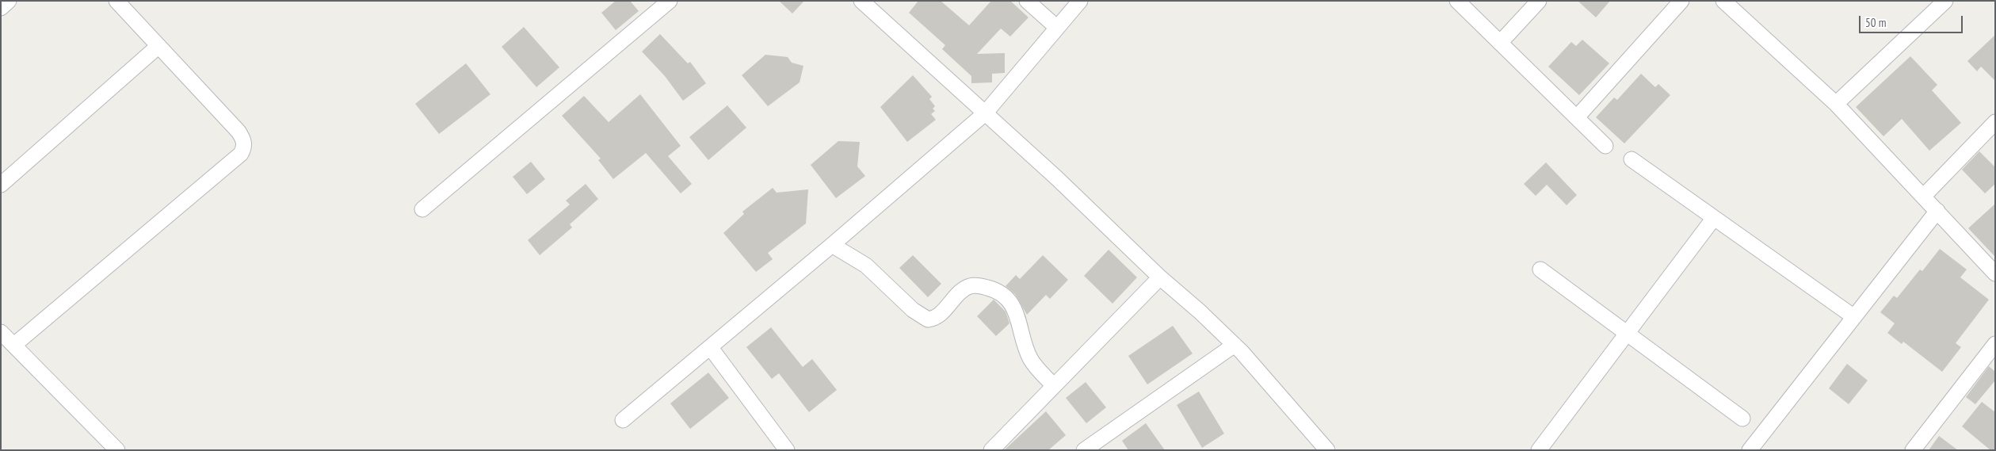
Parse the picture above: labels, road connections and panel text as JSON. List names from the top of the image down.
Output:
{
  "scale_bar": "50 m"
}
